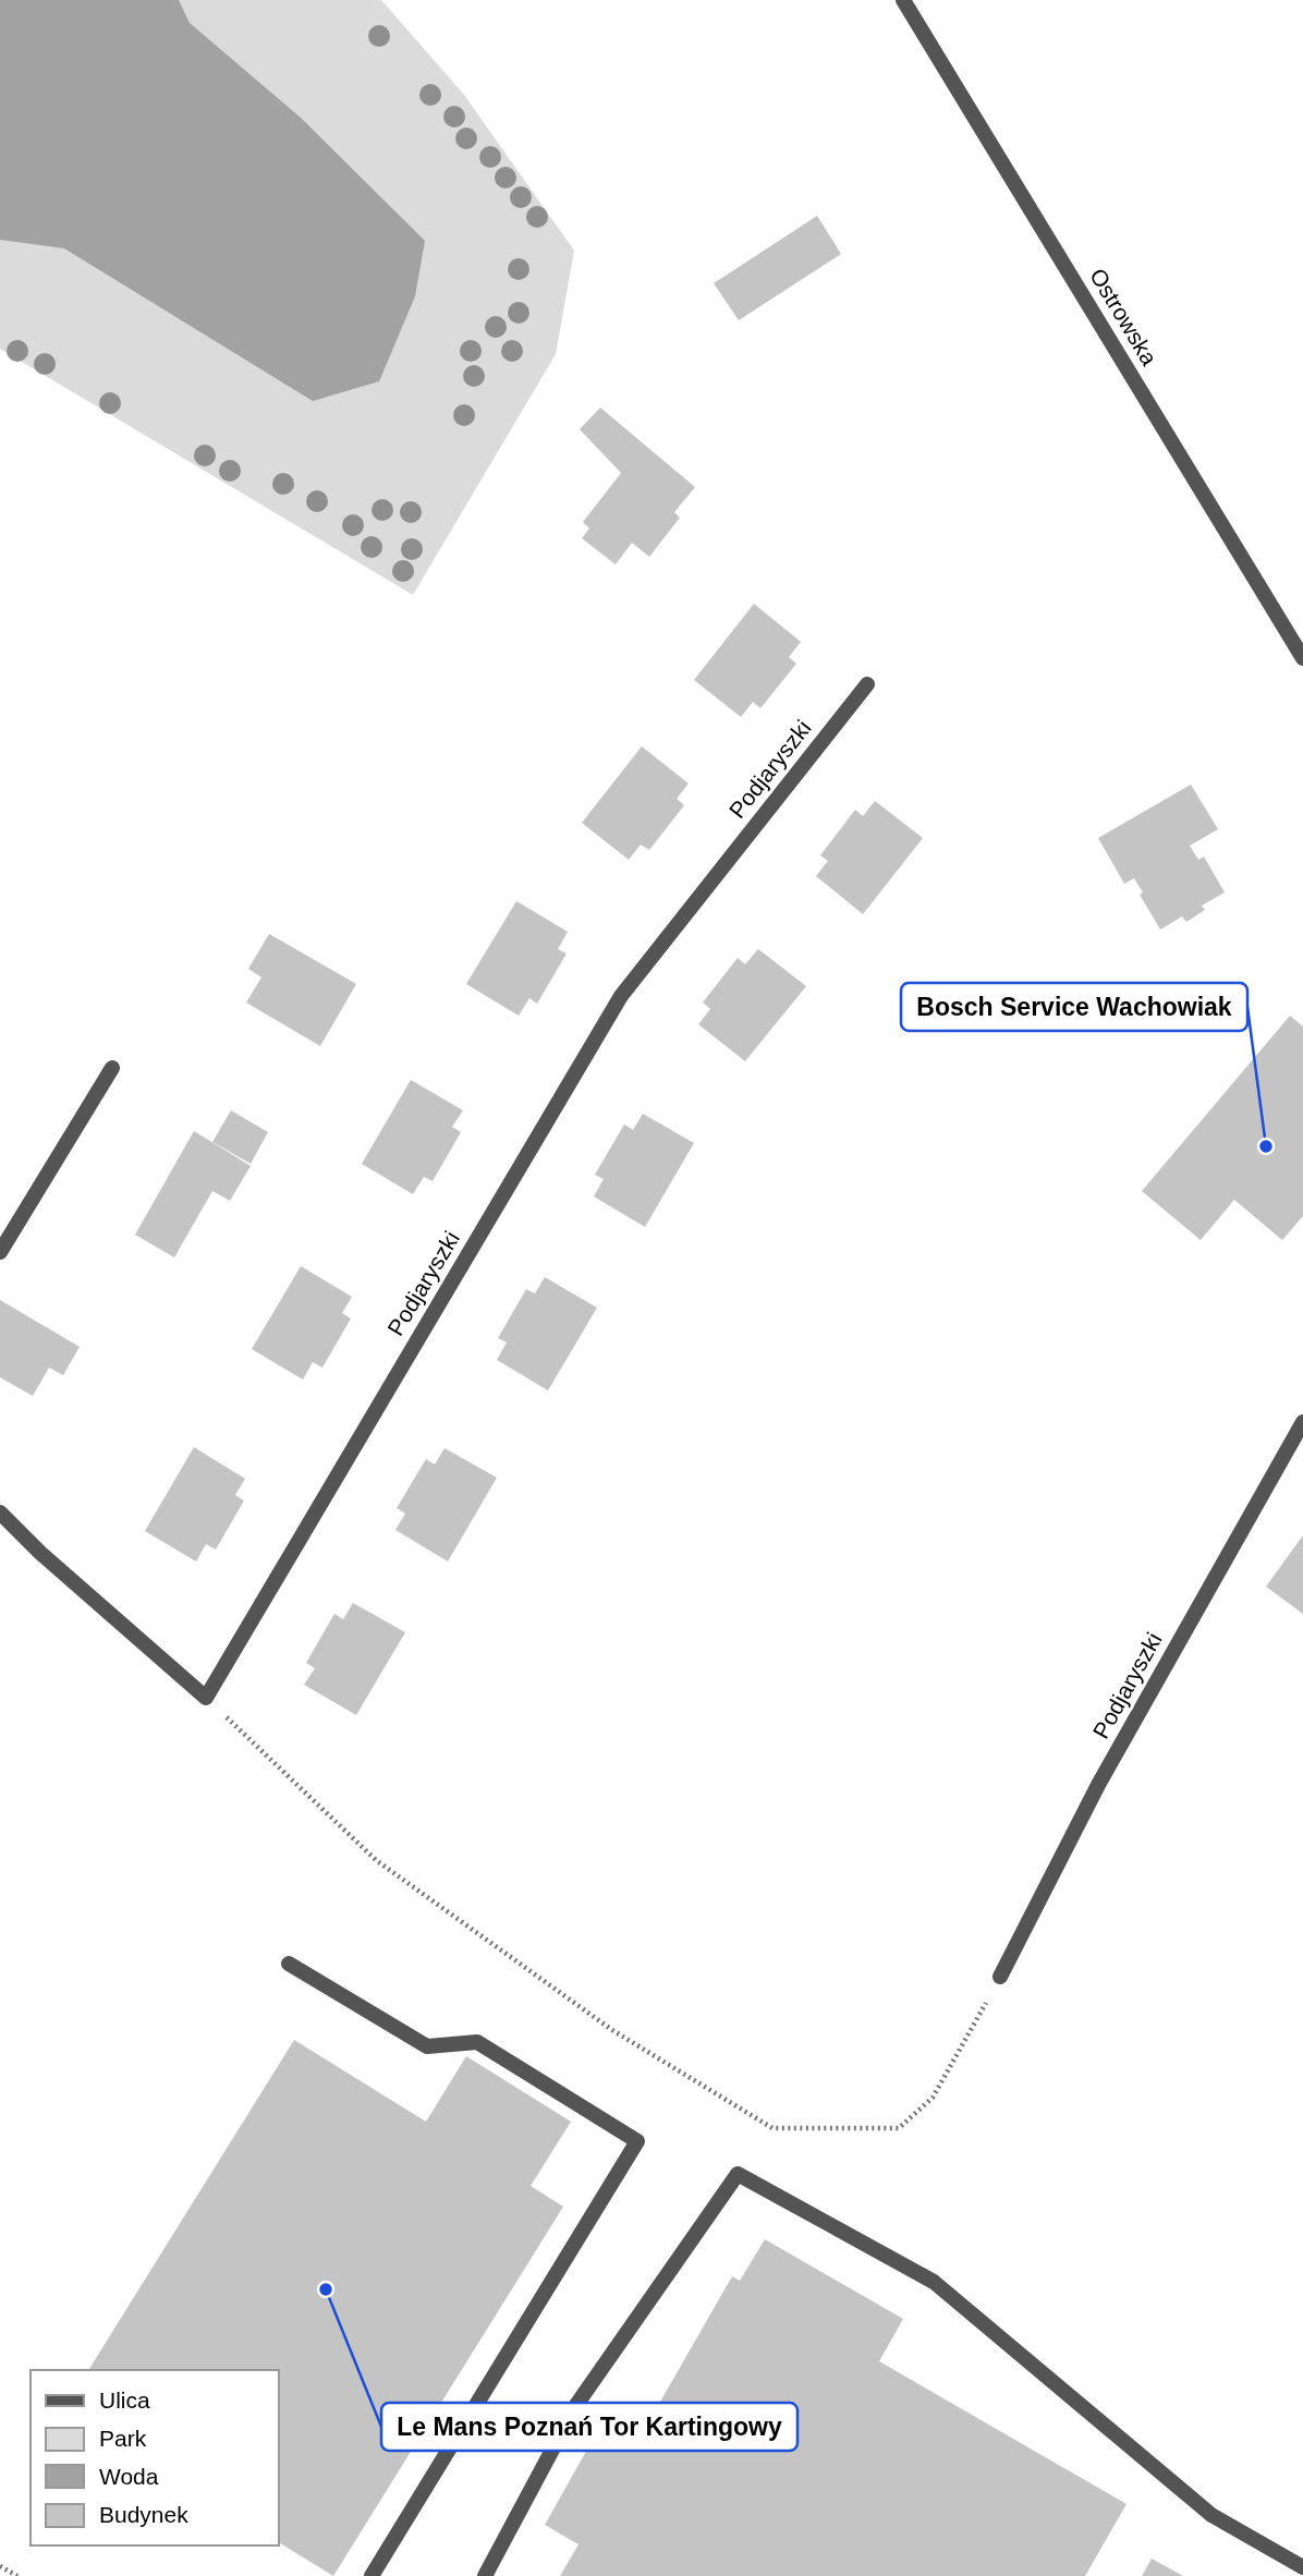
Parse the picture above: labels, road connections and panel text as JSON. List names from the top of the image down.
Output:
{
  "streets": {
    "street": ["Ostrowska", "Podjaryszki"]
  },
  "places": ["Bosch Service Wachowiak", "Le Mans Poznań Tor Kartingowy"],
  "legend": [
    "Ulica",
    "Park",
    "Woda",
    "Budynek"
  ]
}
